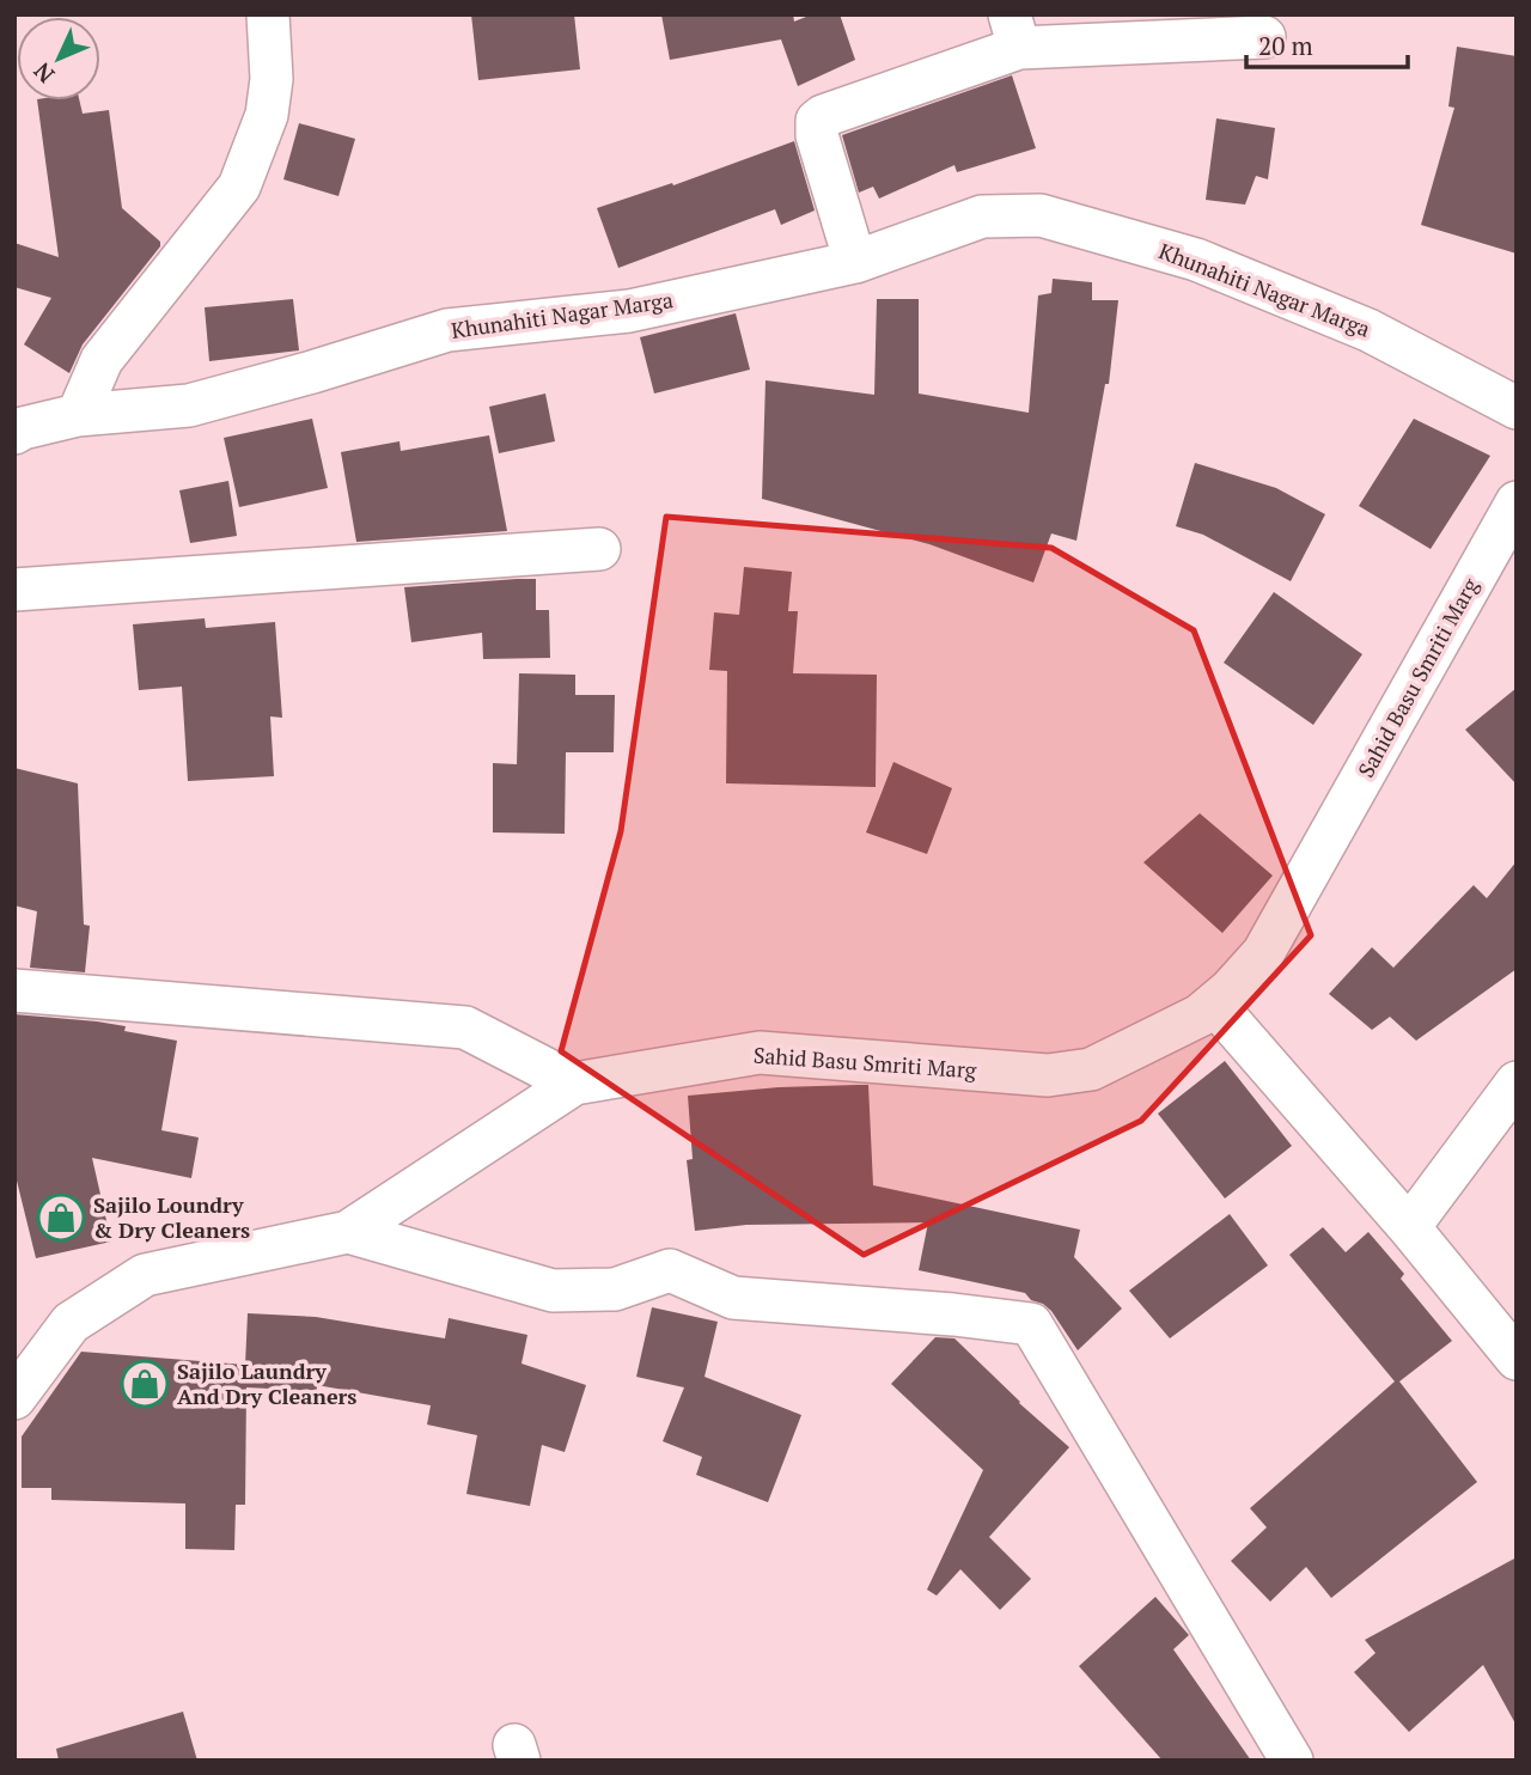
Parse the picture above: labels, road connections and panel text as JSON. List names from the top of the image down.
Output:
{
  "streets": {
    "street": ["Khunahiti Nagar Marga", "Sahid Basu Smriti Marg"]
  },
  "places": {
    "shop": ["Sajilo Loundry & Dry Cleaners", "Sajilo Laundry And Dry Cleaners"]
  },
  "scale_bar": "20 m",
  "north": "bottom left"
}
